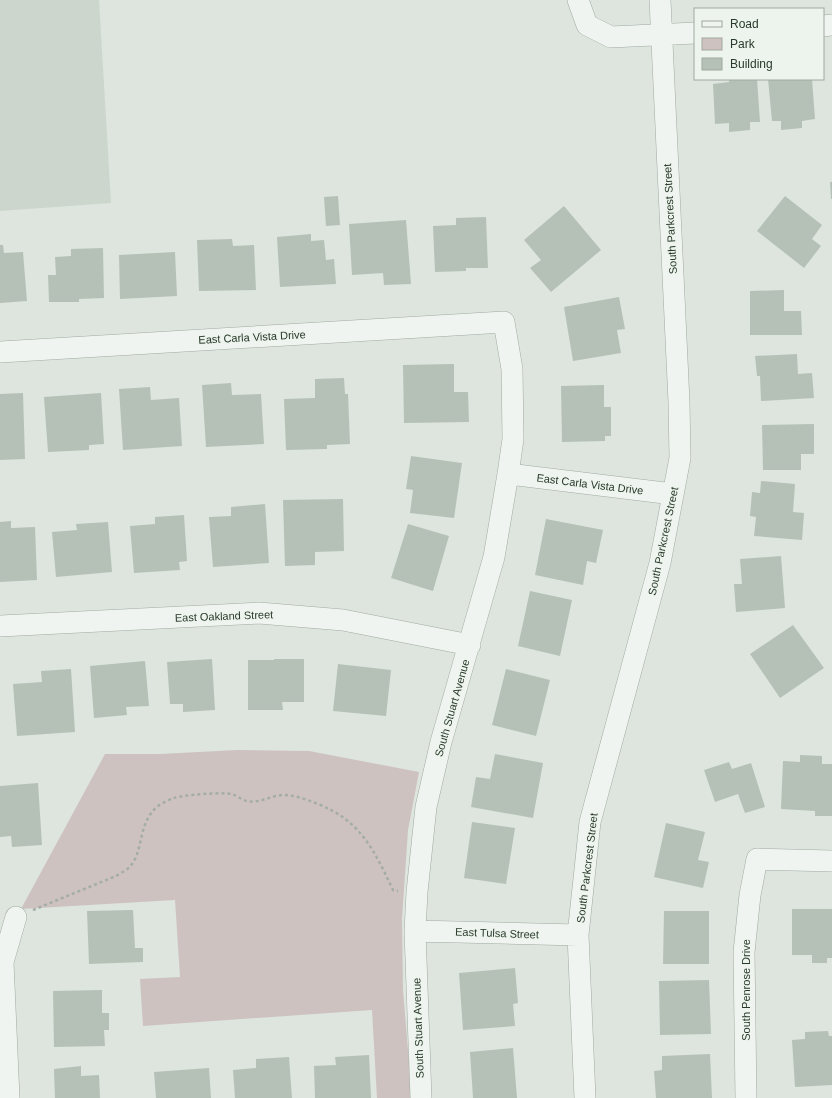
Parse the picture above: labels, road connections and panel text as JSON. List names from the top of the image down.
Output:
{
  "streets": {
    "street": [
      "South Parkcrest Street",
      "East Carla Vista Drive",
      "East Oakland Street",
      "South Stuart Avenue",
      "East Tulsa Street",
      "South Penrose Drive"
    ]
  },
  "crossings": [
    ["South Parkcrest Street", "East Carla Vista Drive"],
    ["South Parkcrest Street", "East Tulsa Street"],
    ["East Carla Vista Drive", "South Stuart Avenue"],
    ["East Oakland Street", "South Stuart Avenue"],
    ["South Stuart Avenue", "East Tulsa Street"]
  ],
  "legend": ["Road", "Park", "Building"]
}
